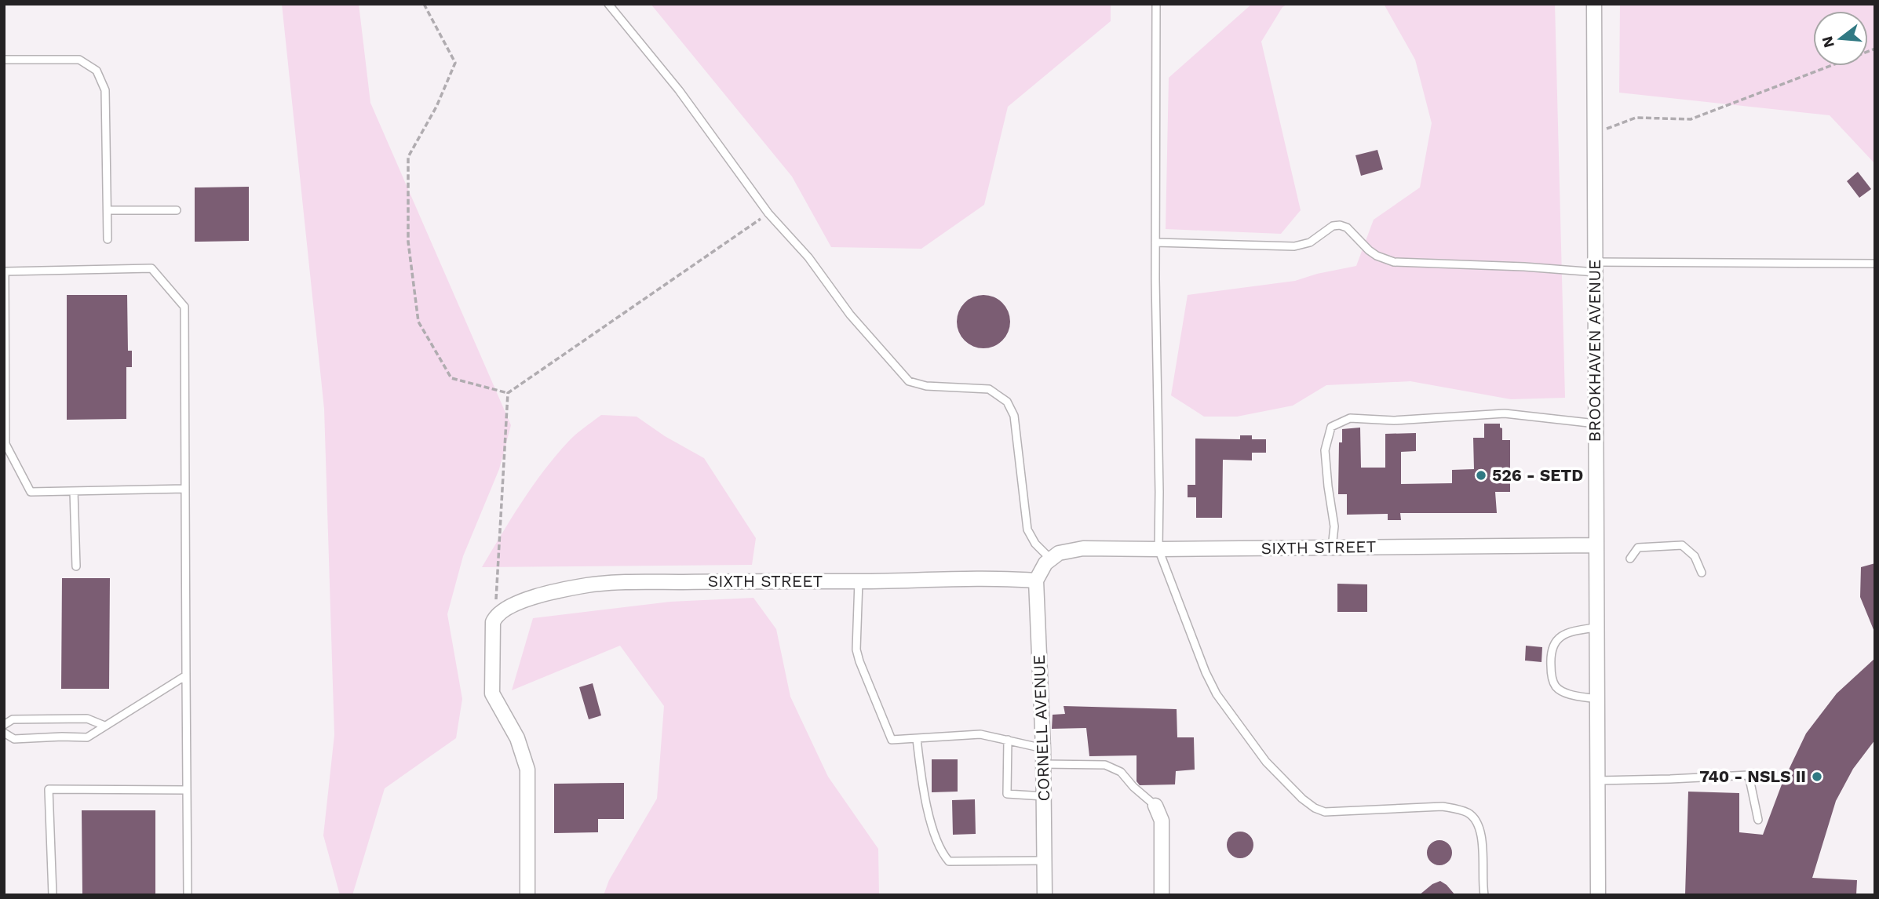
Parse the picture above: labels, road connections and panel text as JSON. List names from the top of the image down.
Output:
{
  "streets": {
    "street": ["BROOKHAVEN AVENUE", "SIXTH STREET", "CORNELL AVENUE"]
  },
  "crossings": [
    ["BROOKHAVEN AVENUE", "SIXTH STREET"],
    ["SIXTH STREET", "CORNELL AVENUE"]
  ],
  "places": ["526 - SETD", "740 - NSLS II"],
  "north": "left"
}
